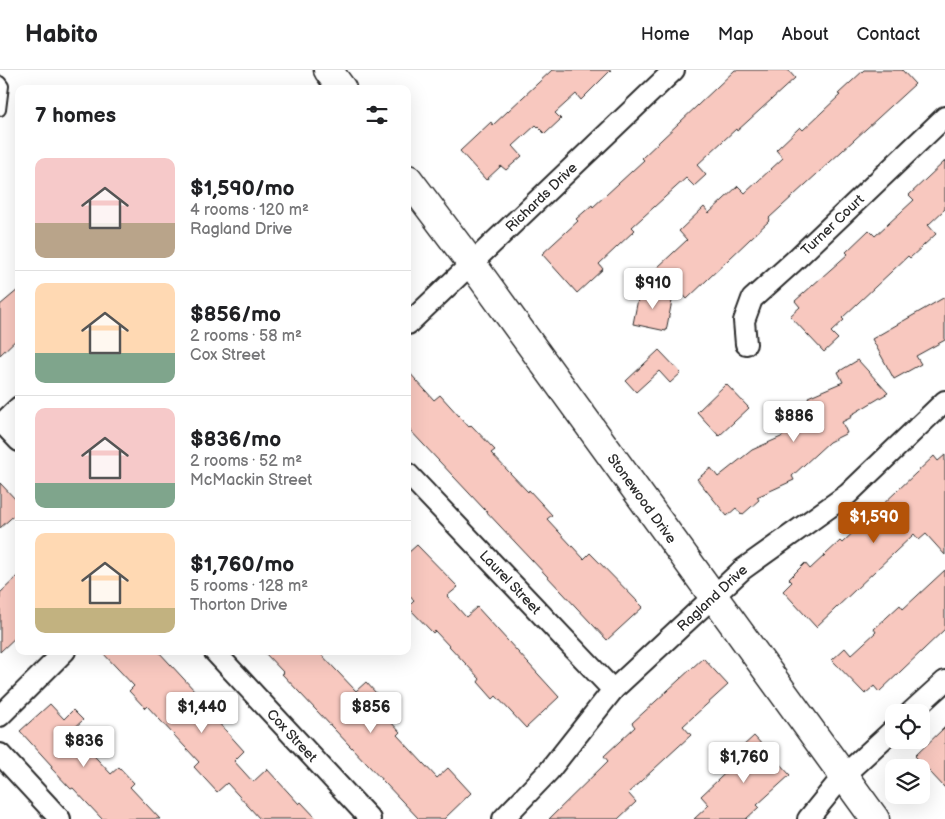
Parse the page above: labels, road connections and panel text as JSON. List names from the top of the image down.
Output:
{
  "streets": {
    "street": [
      "Richards Drive",
      "Turner Court",
      "Stonewood Drive",
      "Laurel Street",
      "Ragland Drive",
      "Cox Street"
    ]
  },
  "crossings": [
    ["Richards Drive", "Stonewood Drive"],
    ["Stonewood Drive", "Ragland Drive"],
    ["Laurel Street", "Ragland Drive"]
  ],
  "page": {
    "header": "Habito",
    "nav": [
      "Home",
      "Map",
      "About",
      "Contact"
    ],
    "heading": "7 homes",
    "list": [
      {
        "name": "$1,590/mo",
        "note": "4 rooms · 120 m² · Ragland Drive"
      },
      {
        "name": "$856/mo",
        "note": "2 rooms · 58 m² · Cox Street"
      },
      {
        "name": "$836/mo",
        "note": "2 rooms · 52 m² · McMackin Street"
      },
      {
        "name": "$1,760/mo",
        "note": "5 rooms · 128 m² · Thorton Drive"
      }
    ],
    "price": [
      "$910",
      "$886",
      "$1,590",
      "$1,440",
      "$856",
      "$836",
      "$1,760"
    ]
  }
}
